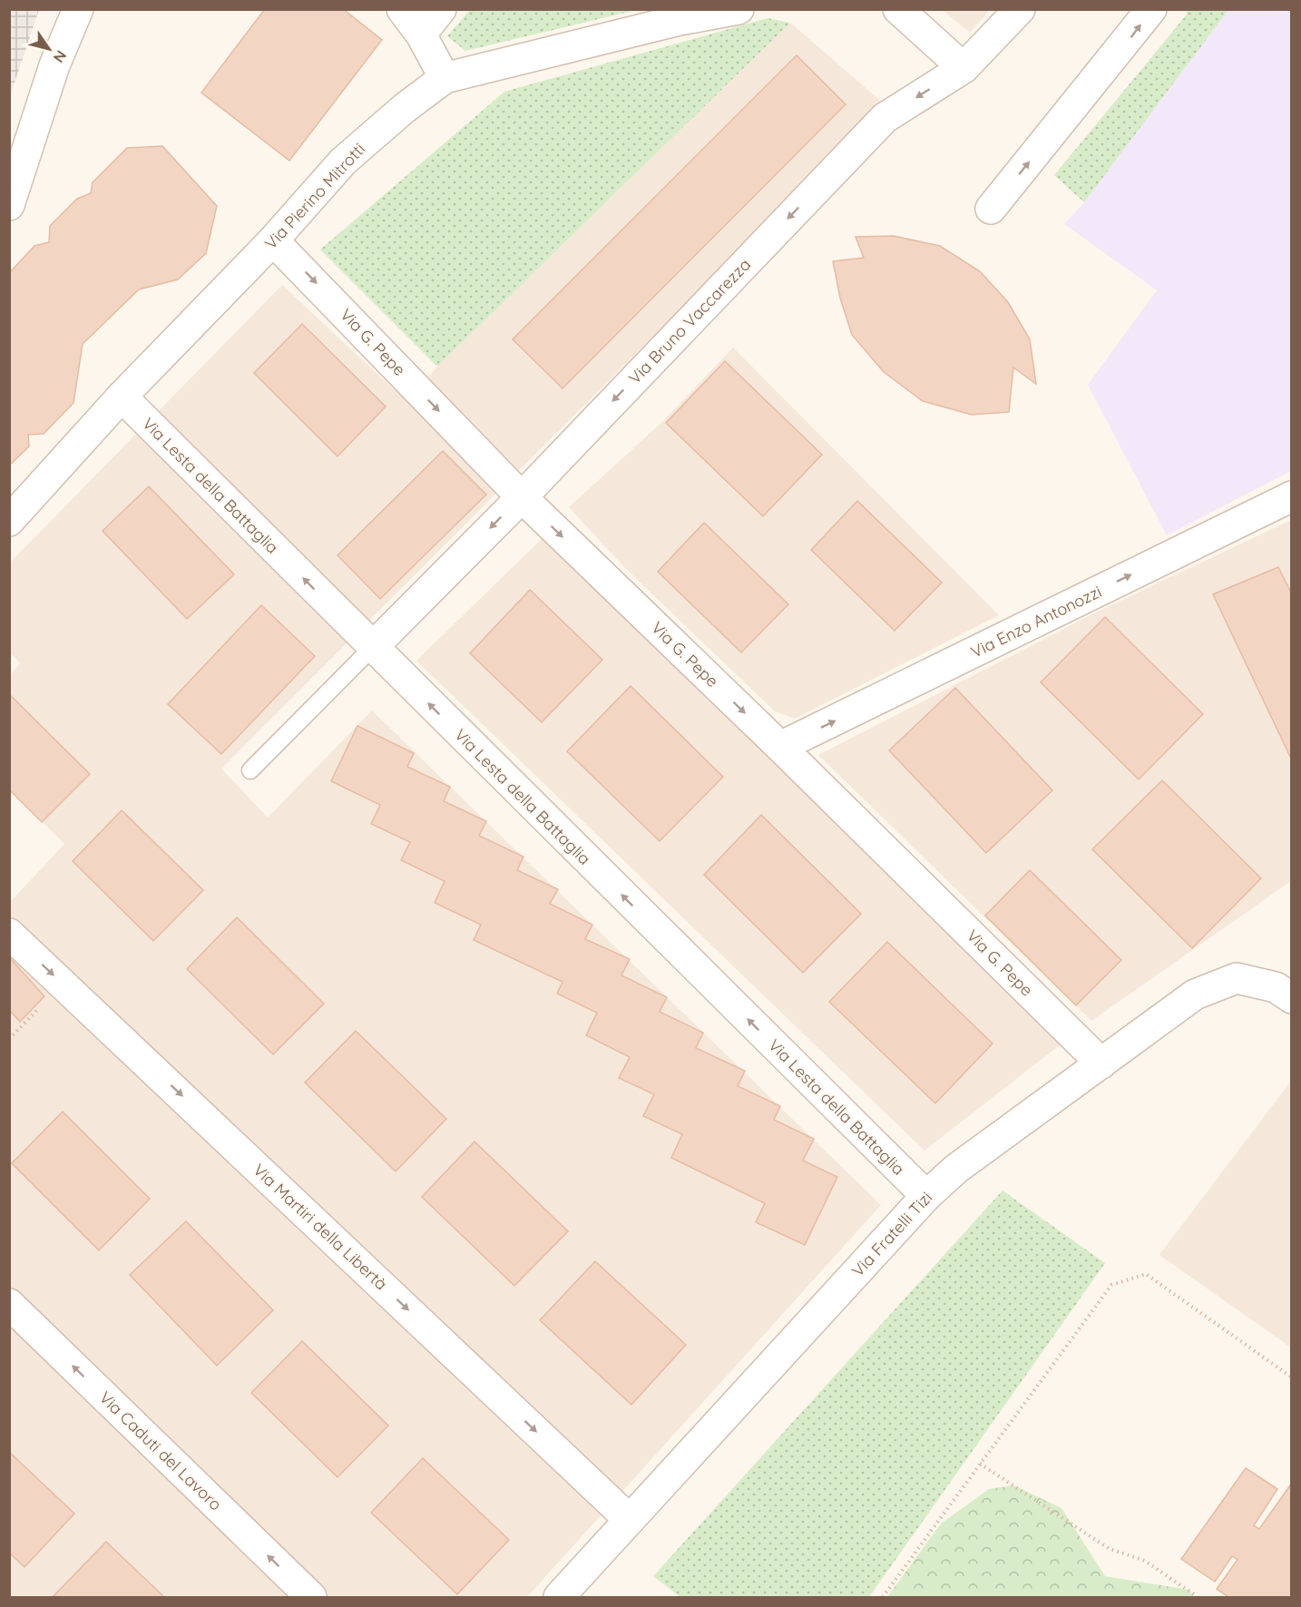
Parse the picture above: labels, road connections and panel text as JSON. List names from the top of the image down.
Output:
{
  "streets": {
    "street": [
      "Via Pierino Mitrotti",
      "Via Bruno Vaccarezza",
      "Via G. Pepe",
      "Via Lesta della Battaglia",
      "Via Enzo Antonozzi",
      "Via Martiri della Libertà",
      "Via Fratelli Tizi",
      "Via Caduti del Lavoro"
    ]
  },
  "crossings": [
    ["Via Pierino Mitrotti", "Via G. Pepe"],
    ["Via Pierino Mitrotti", "Via Lesta della Battaglia"],
    ["Via Bruno Vaccarezza", "Via G. Pepe"],
    ["Via Bruno Vaccarezza", "Via Lesta della Battaglia"],
    ["Via G. Pepe", "Via Enzo Antonozzi"],
    ["Via G. Pepe", "Via Fratelli Tizi"],
    ["Via Lesta della Battaglia", "Via Fratelli Tizi"],
    ["Via Martiri della Libertà", "Via Fratelli Tizi"]
  ],
  "one_way": [
    "Via Bruno Vaccarezza",
    "Via G. Pepe",
    "Via Lesta della Battaglia",
    "Via Enzo Antonozzi",
    "Via Martiri della Libertà",
    "Via Caduti del Lavoro"
  ],
  "north": "bottom right"
}
